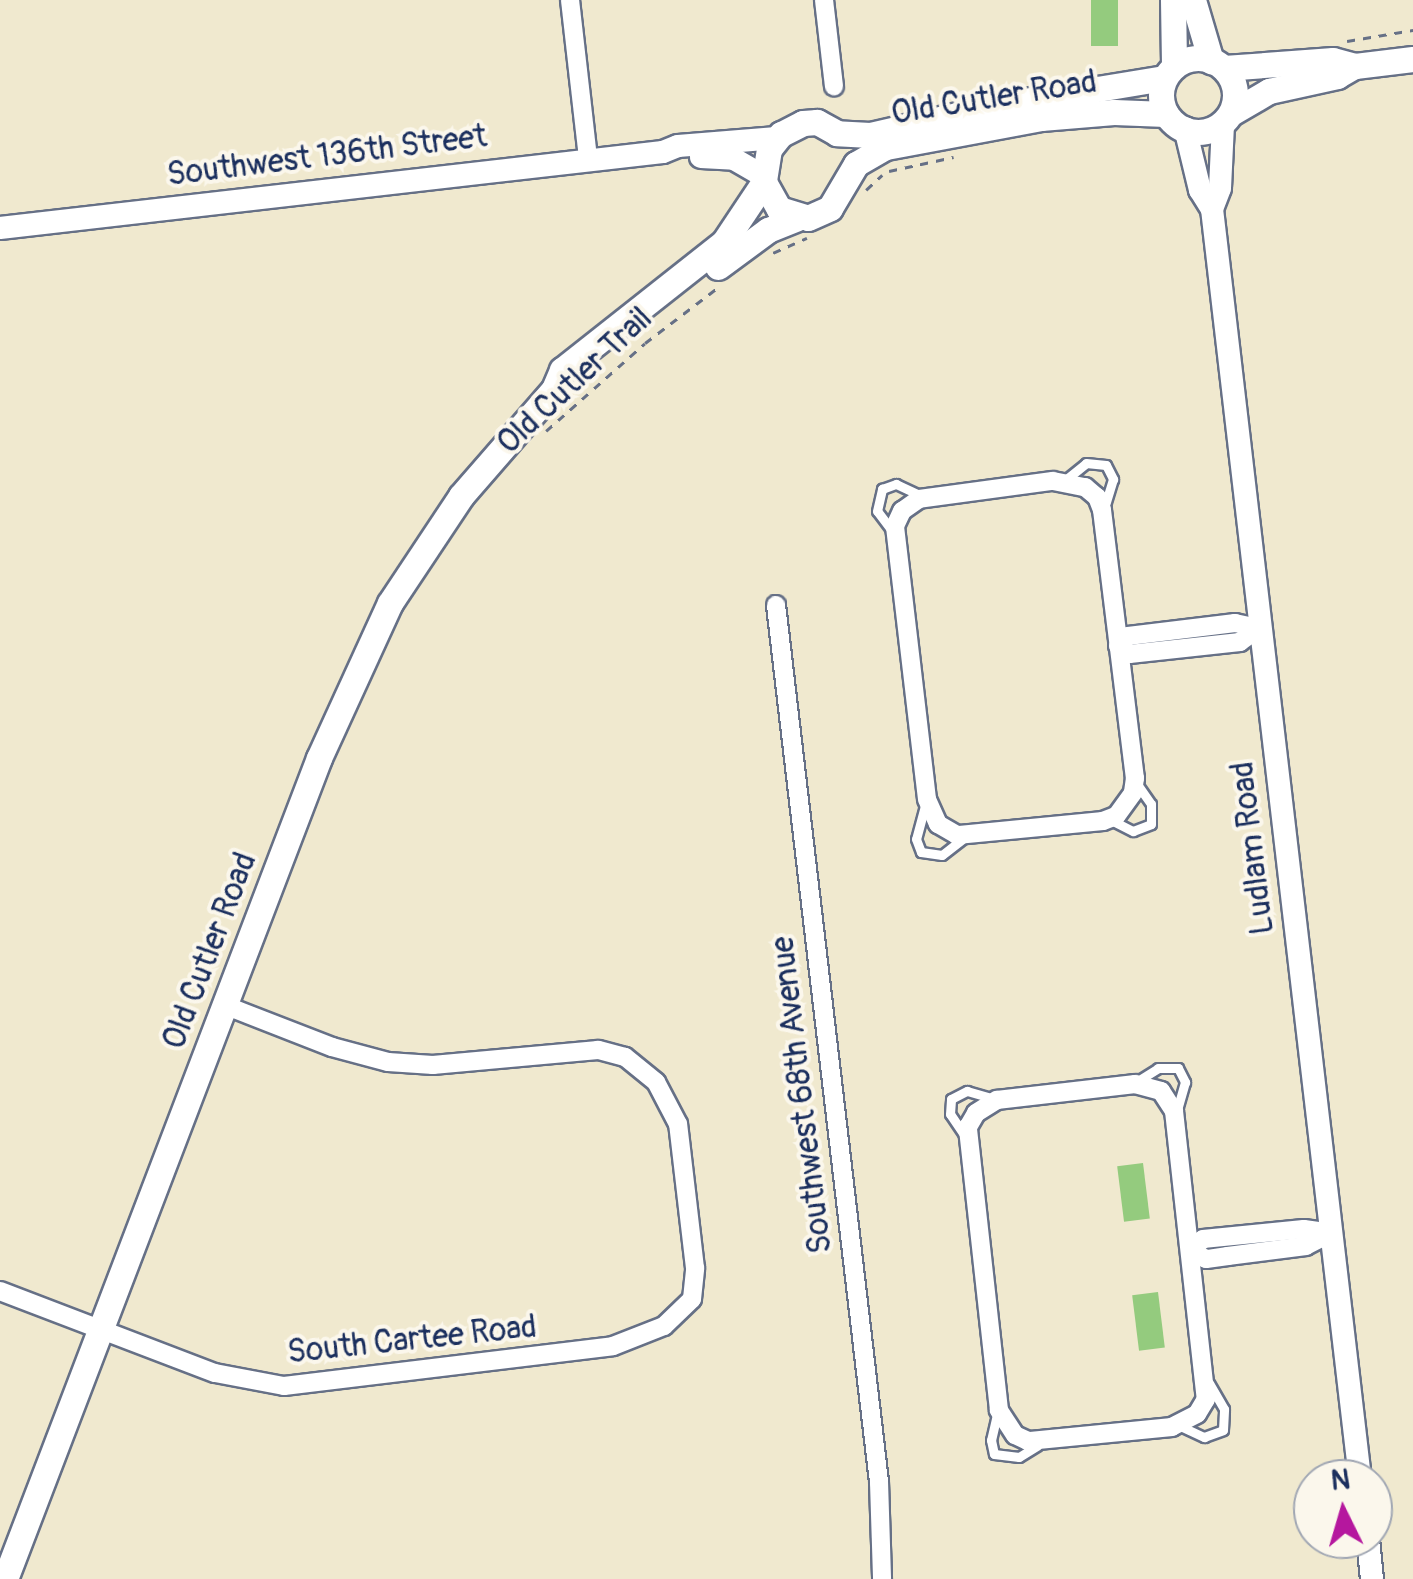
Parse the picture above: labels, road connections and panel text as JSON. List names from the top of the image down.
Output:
{
  "streets": {
    "main road": ["Old Cutler Road"],
    "street": [
      "Southwest 136th Street",
      "Ludlam Road",
      "Southwest 68th Avenue",
      "South Cartee Road"
    ],
    "path": ["Old Cutler Trail"]
  },
  "crossings": [
    ["Old Cutler Road", "Southwest 136th Street"],
    ["Old Cutler Road", "Ludlam Road"],
    ["Old Cutler Road", "South Cartee Road"]
  ],
  "north": "top"
}
